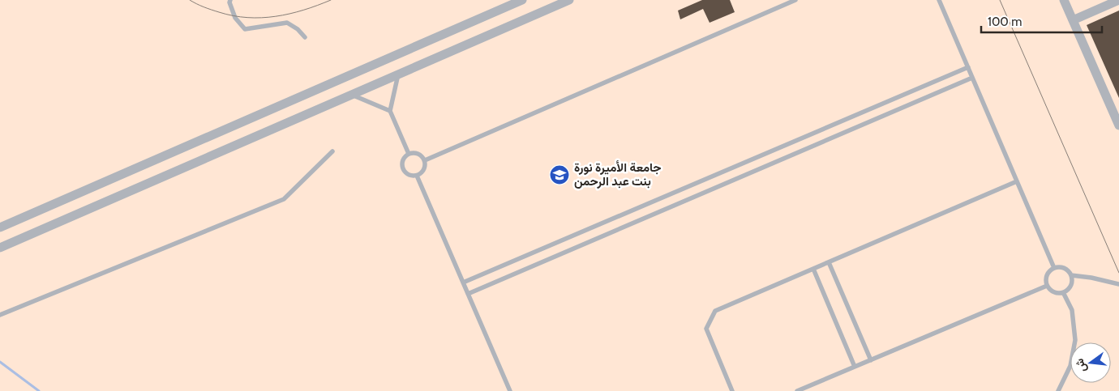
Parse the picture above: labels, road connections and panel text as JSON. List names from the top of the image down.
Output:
{
  "places": {
    "school or university": ["جامعة الأميرة نورة بنت عبد الرحمن"]
  },
  "scale_bar": "100 m",
  "north": "left"
}
